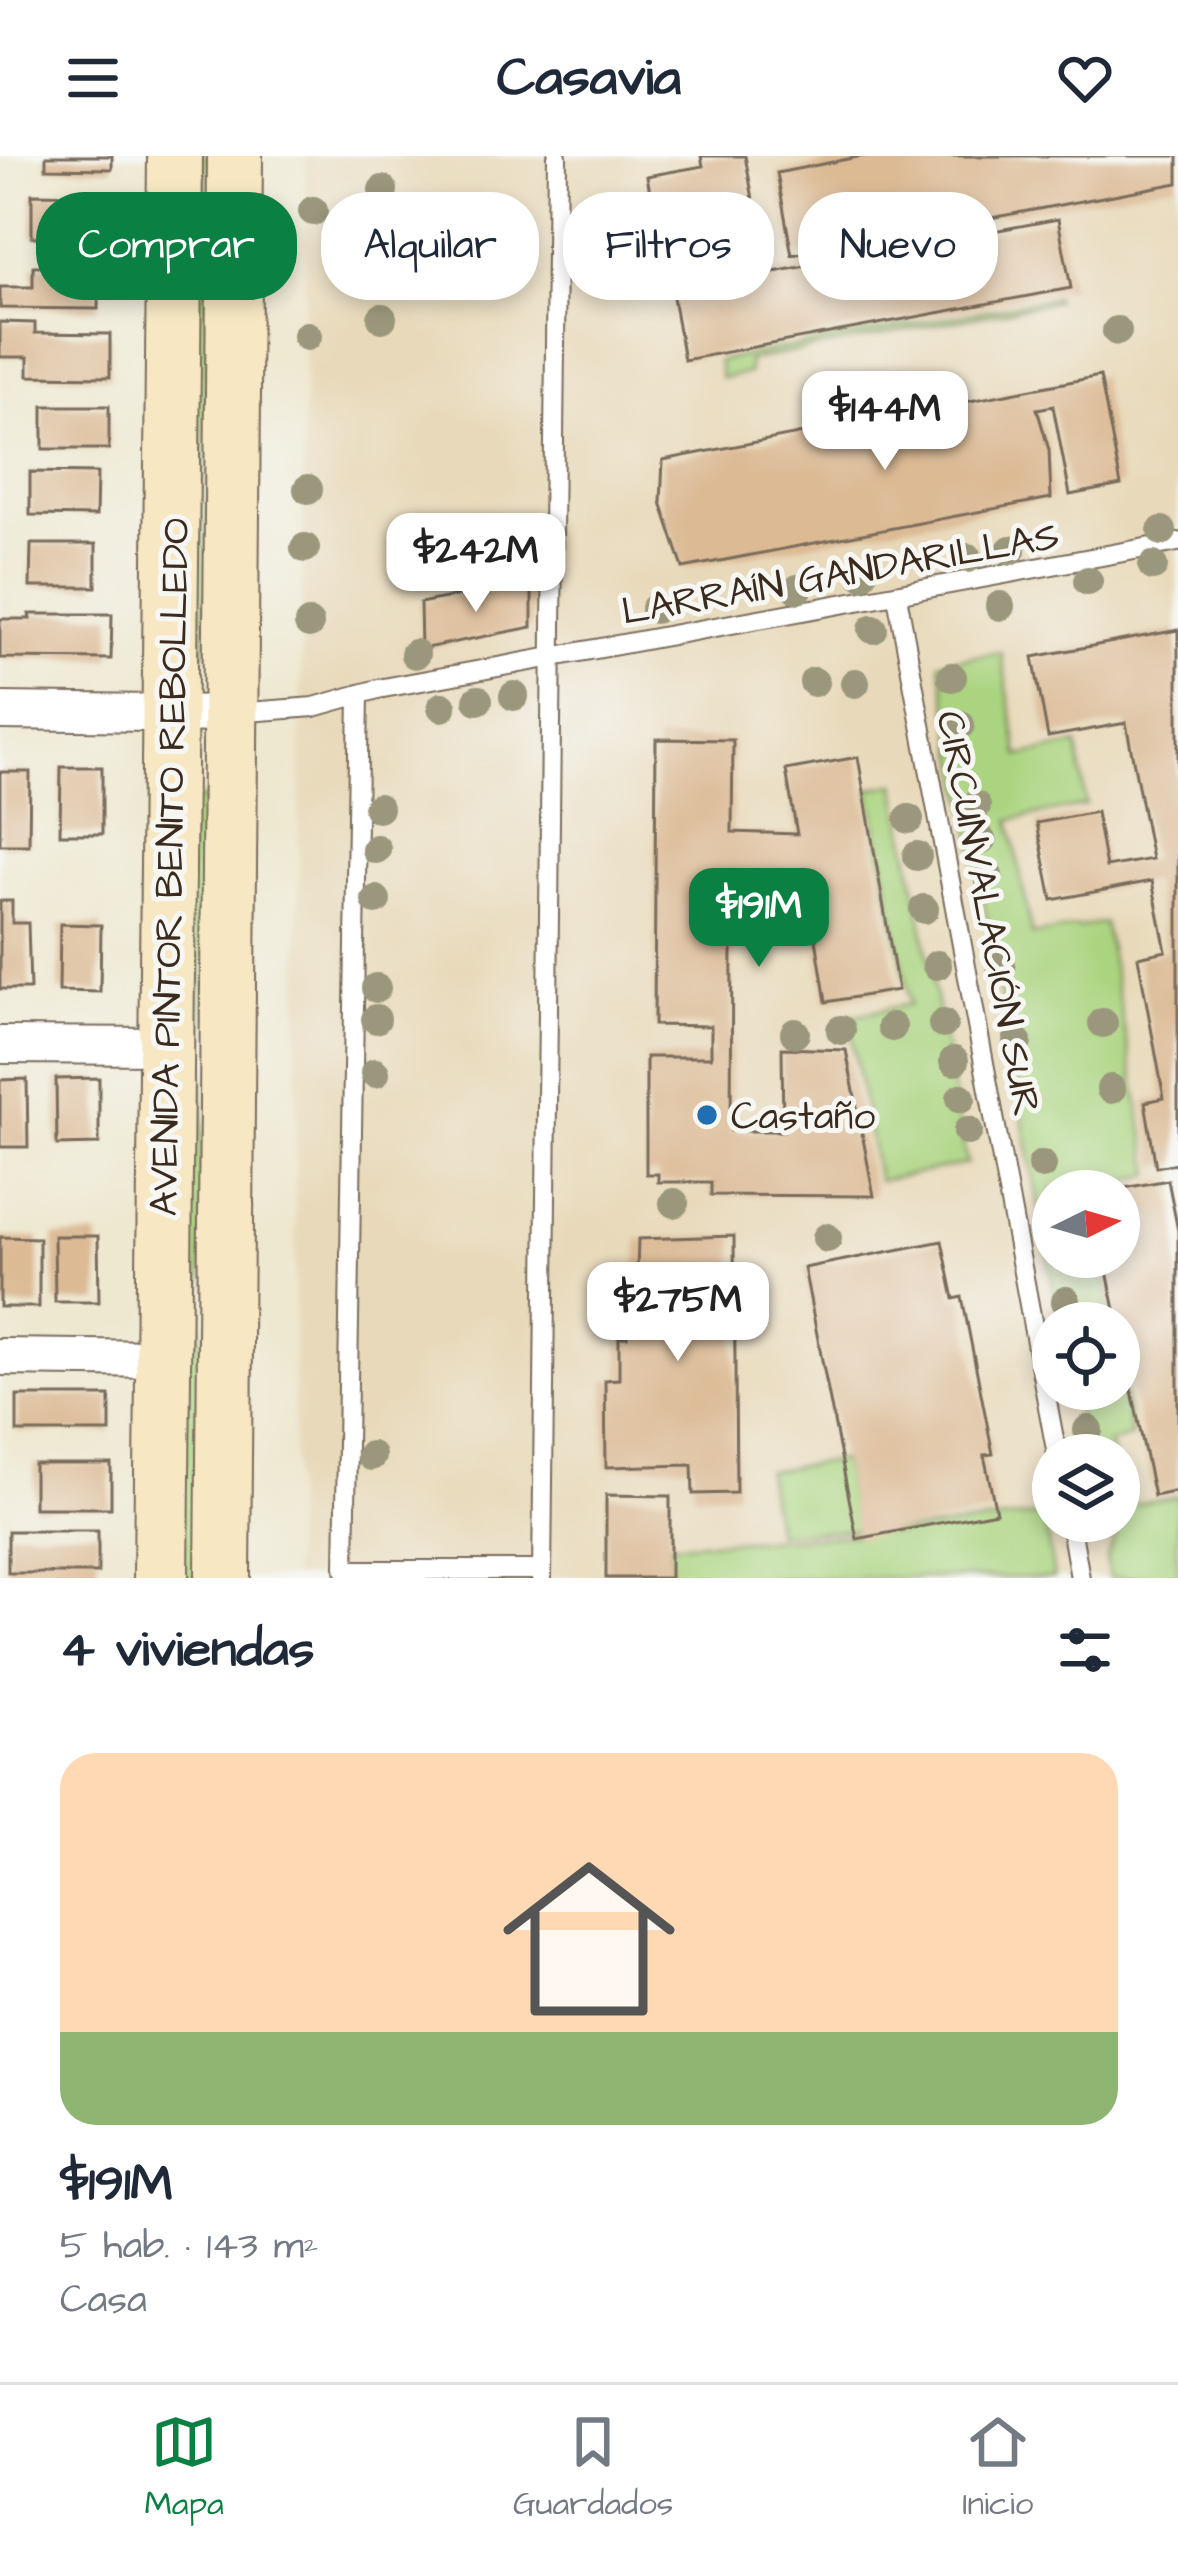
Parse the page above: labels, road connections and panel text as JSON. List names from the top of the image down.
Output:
{
  "streets": {
    "street": ["AVENIDA PINTOR BENITO REBOLLEDO"],
    "lane": ["LARRAÍN GANDARILLAS", "CIRCUNVALACIÓN SUR"]
  },
  "crossings": [
    ["LARRAÍN GANDARILLAS", "AVENIDA PINTOR BENITO REBOLLEDO"],
    ["LARRAÍN GANDARILLAS", "CIRCUNVALACIÓN SUR"]
  ],
  "places": ["Castaño"],
  "north": "right",
  "page": {
    "header": "Casavia",
    "chip": [
      "Comprar",
      "Alquilar",
      "Filtros",
      "Nuevo"
    ],
    "price": [
      "$144M",
      "$242M",
      "$191M",
      "$275M"
    ],
    "heading": "4 viviendas",
    "list": [
      {
        "name": "$191M",
        "note": "5 hab. · 143 m² · Casa"
      }
    ],
    "tabs": ["Mapa", "Guardados", "Inicio"]
  }
}
